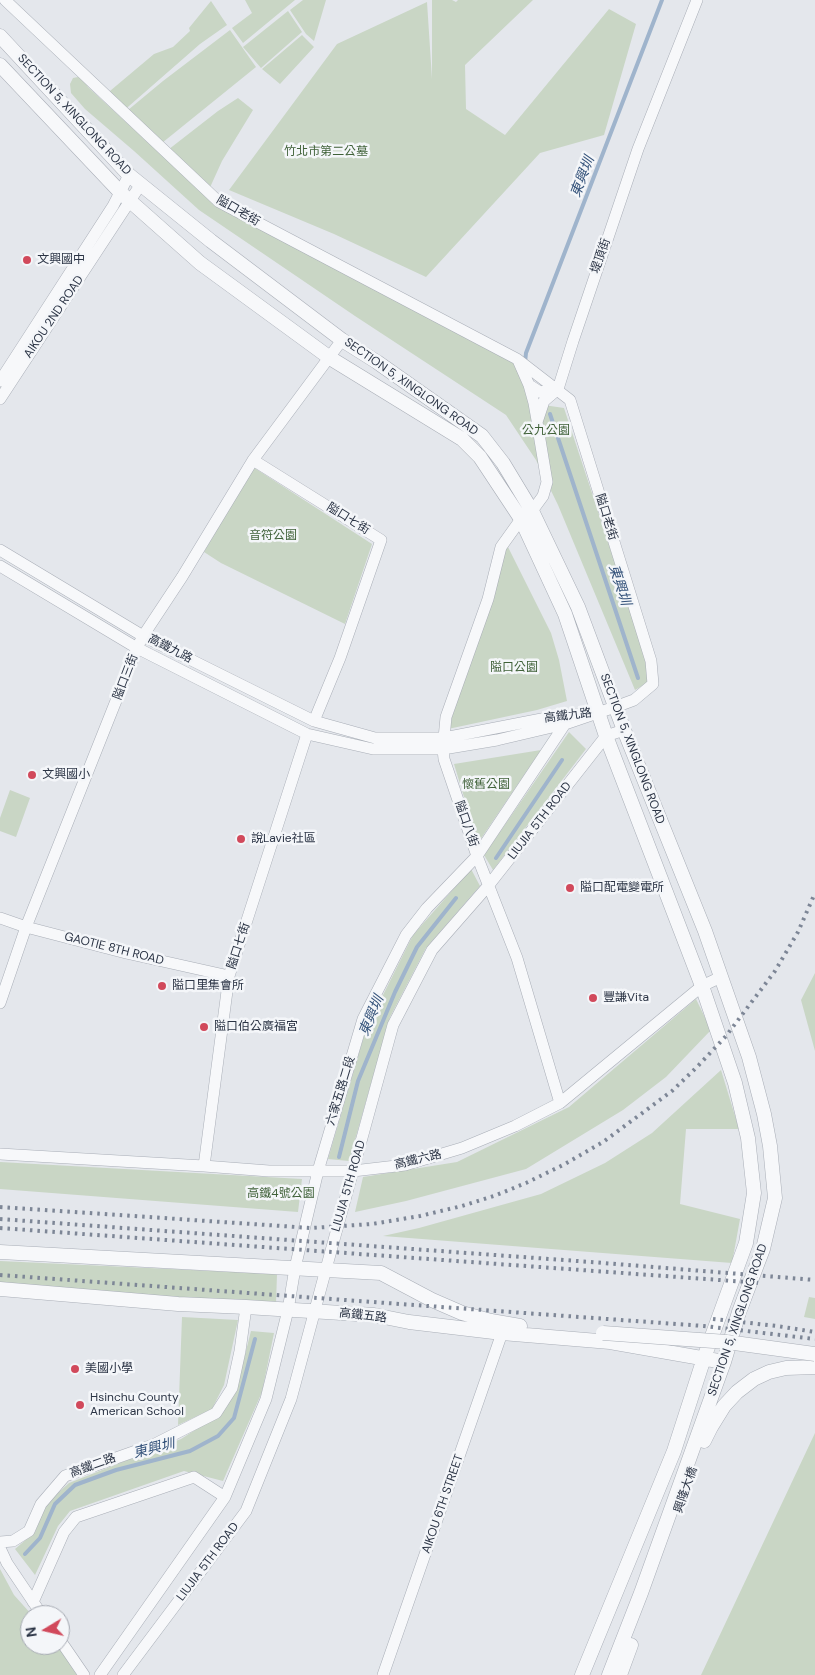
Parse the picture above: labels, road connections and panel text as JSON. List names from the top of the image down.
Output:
{
  "streets": {
    "street": [
      "SECTION 5, XINGLONG ROAD",
      "隘口老街",
      "堤頂街",
      "AIKOU 2ND ROAD",
      "隘口七街",
      "高鐵九路",
      "隘口三街",
      "LIUJIA 5TH ROAD",
      "隘口八街",
      "GAOTIE 8TH ROAD",
      "六家五路二段",
      "高鐵六路",
      "高鐵五路",
      "高鐵二路",
      "興隆大橋",
      "AIKOU 6TH STREET"
    ]
  },
  "crossings": [
    ["SECTION 5, XINGLONG ROAD", "隘口老街"],
    ["SECTION 5, XINGLONG ROAD", "堤頂街"],
    ["SECTION 5, XINGLONG ROAD", "AIKOU 2ND ROAD"],
    ["SECTION 5, XINGLONG ROAD", "高鐵九路"],
    ["SECTION 5, XINGLONG ROAD", "隘口三街"],
    ["SECTION 5, XINGLONG ROAD", "LIUJIA 5TH ROAD"],
    ["SECTION 5, XINGLONG ROAD", "隘口八街"],
    ["SECTION 5, XINGLONG ROAD", "高鐵六路"],
    ["SECTION 5, XINGLONG ROAD", "高鐵五路"],
    ["隘口老街", "堤頂街"],
    ["隘口老街", "高鐵九路"],
    ["堤頂街", "隘口八街"],
    ["隘口七街", "高鐵九路"],
    ["隘口七街", "隘口三街"],
    ["隘口七街", "GAOTIE 8TH ROAD"],
    ["隘口七街", "高鐵六路"],
    ["高鐵九路", "隘口三街"],
    ["高鐵九路", "隘口八街"],
    ["高鐵九路", "六家五路二段"],
    ["隘口三街", "GAOTIE 8TH ROAD"],
    ["LIUJIA 5TH ROAD", "隘口八街"],
    ["LIUJIA 5TH ROAD", "六家五路二段"],
    ["LIUJIA 5TH ROAD", "高鐵六路"],
    ["LIUJIA 5TH ROAD", "高鐵五路"],
    ["隘口八街", "六家五路二段"],
    ["隘口八街", "高鐵六路"],
    ["六家五路二段", "高鐵六路"],
    ["六家五路二段", "高鐵五路"],
    ["高鐵五路", "高鐵二路"],
    ["高鐵五路", "AIKOU 6TH STREET"]
  ],
  "water": ["東興圳"],
  "parks": [
    "竹北市第二公墓",
    "公九公園",
    "音符公園",
    "隘口公園",
    "懷舊公園",
    "高鐵4號公園"
  ],
  "places": [
    "文興國中",
    "文興國小",
    "說Lavie社區",
    "隘口配電變電所",
    "隘口里集會所",
    "豐謙Vita",
    "隘口伯公廣福宮",
    "美國小學",
    "Hsinchu County American School"
  ],
  "north": "left"
}
